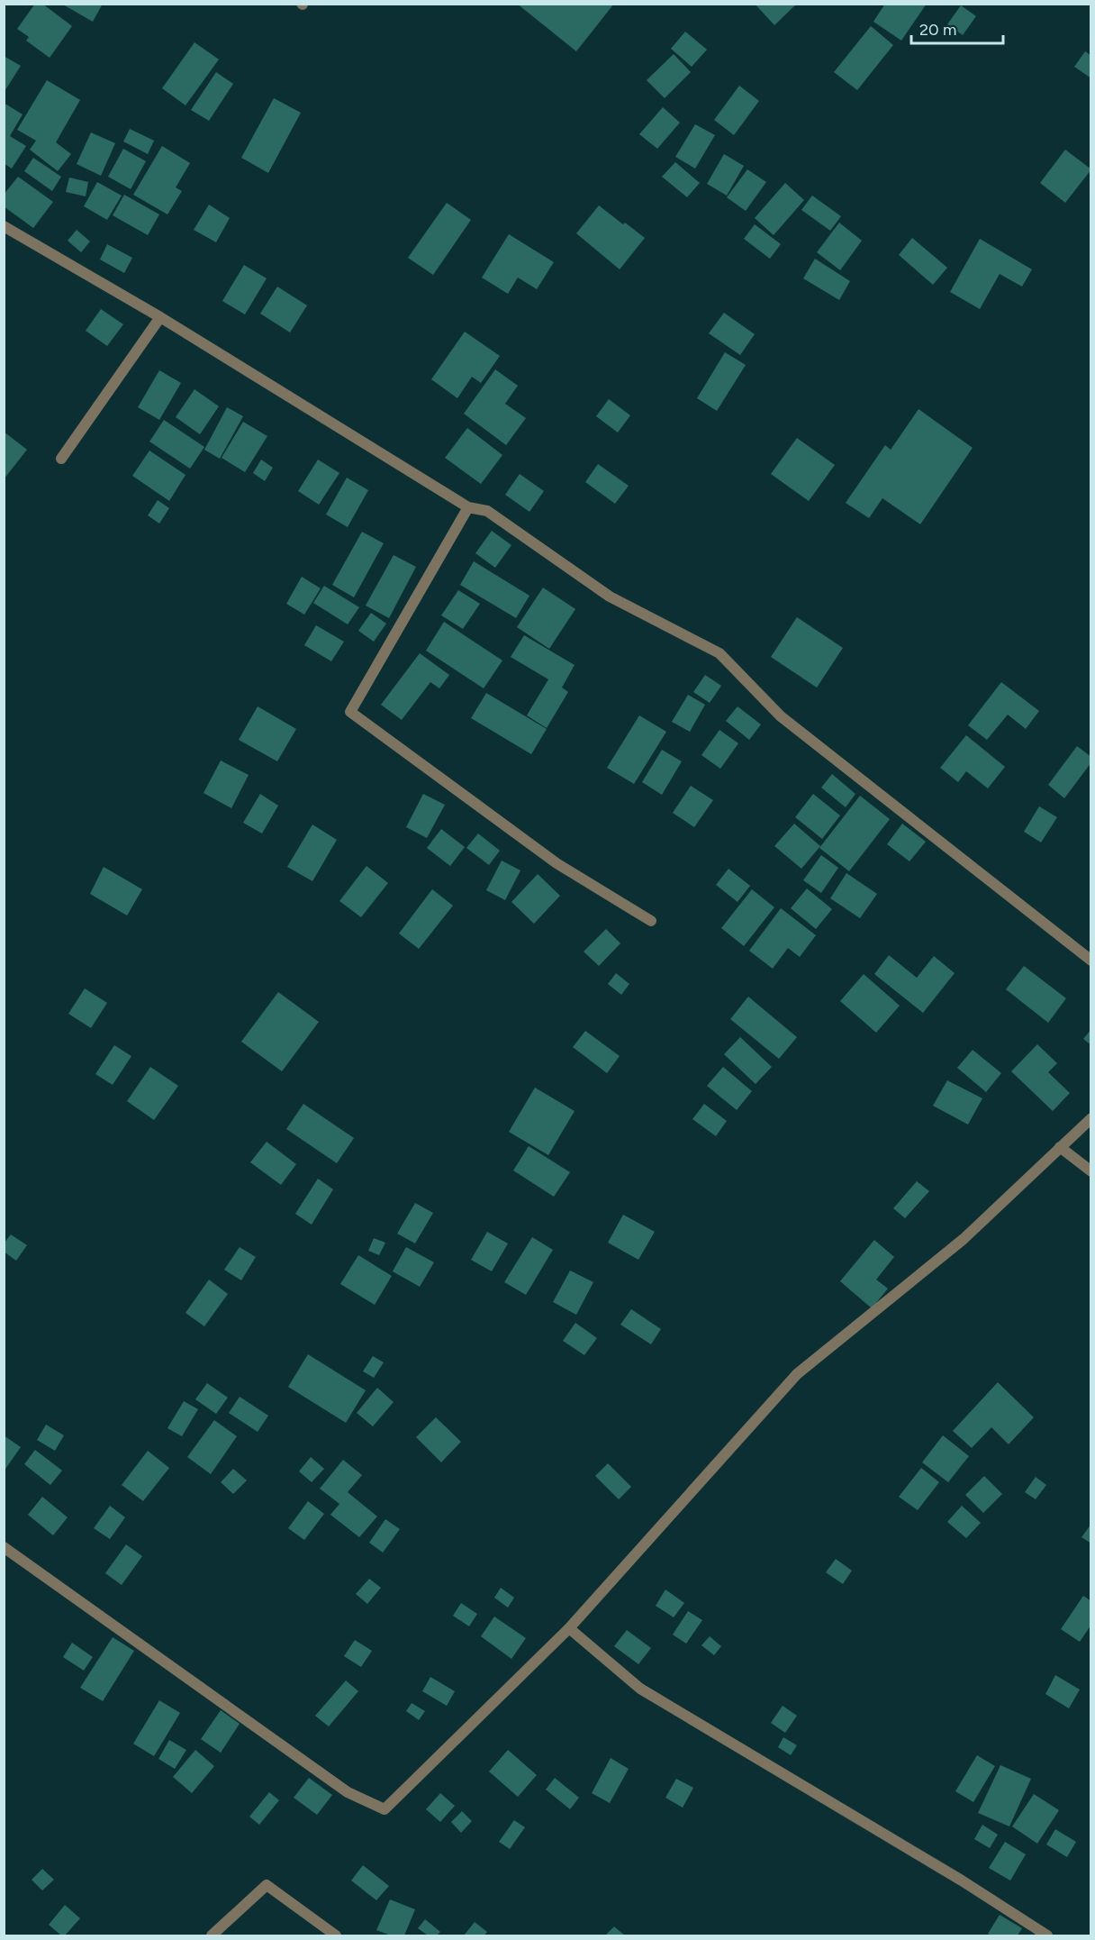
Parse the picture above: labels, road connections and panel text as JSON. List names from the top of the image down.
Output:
{
  "scale_bar": "20 m"
}
